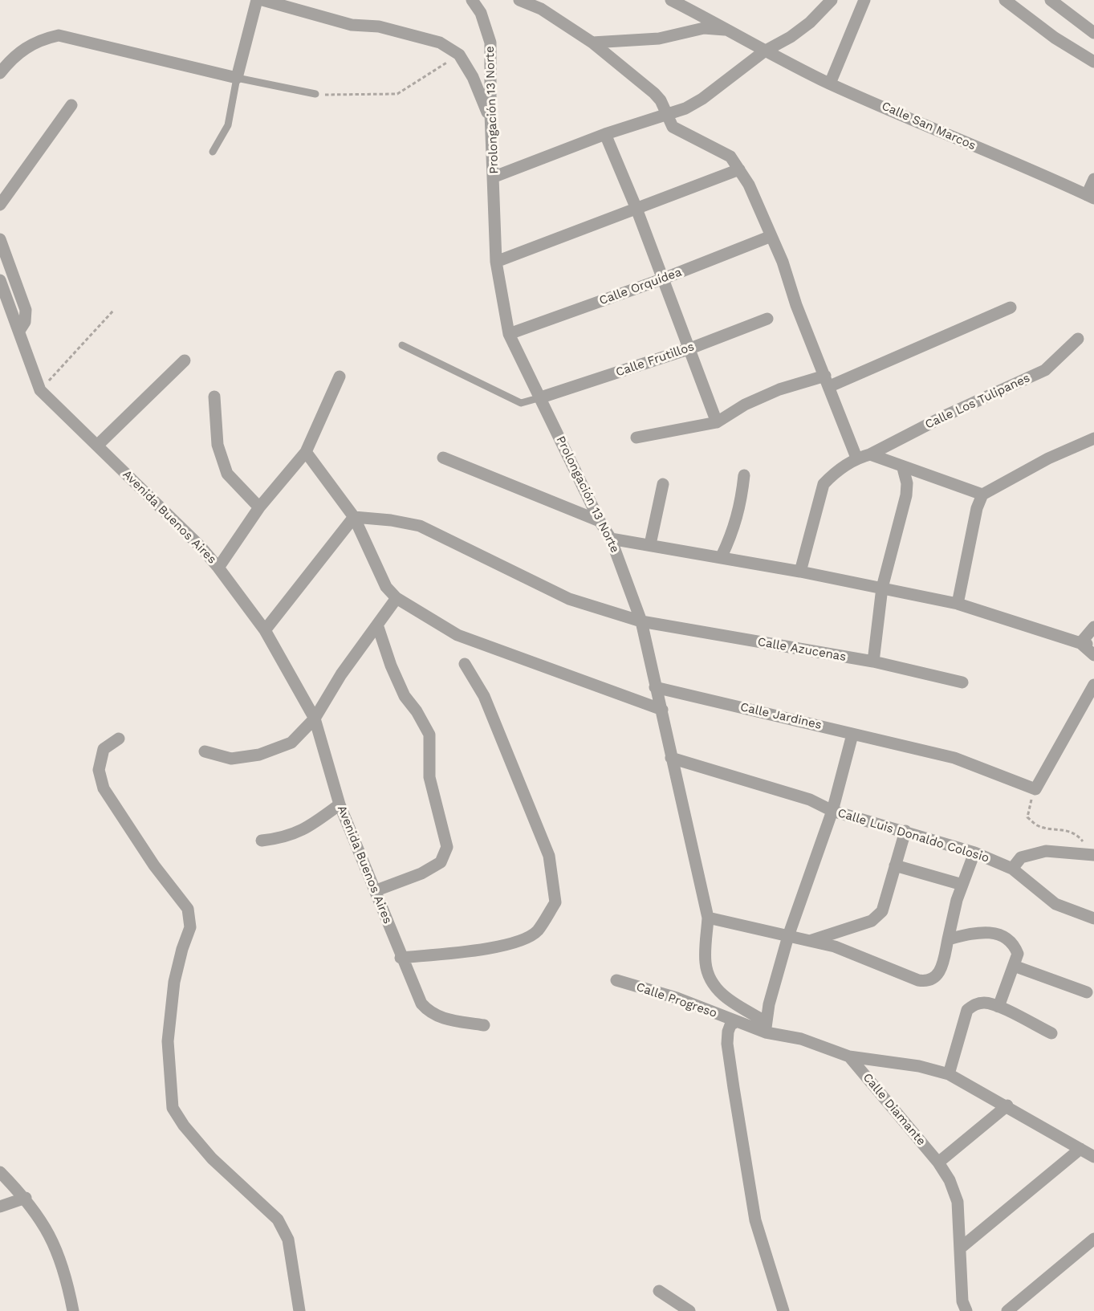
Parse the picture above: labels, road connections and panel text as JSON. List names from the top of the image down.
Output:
{
  "streets": {
    "street": [
      "Prolongación 13 Norte",
      "Calle San Marcos",
      "Calle Orquídea",
      "Calle Frutillos",
      "Calle Los Tulipanes",
      "Avenida Buenos Aires",
      "Calle Azucenas",
      "Calle Jardines",
      "Calle Luis Donaldo Colosio",
      "Calle Progreso",
      "Calle Diamante"
    ]
  },
  "crossings": [
    ["Prolongación 13 Norte", "Calle Orquídea"],
    ["Prolongación 13 Norte", "Calle Frutillos"],
    ["Prolongación 13 Norte", "Calle Azucenas"],
    ["Prolongación 13 Norte", "Calle Jardines"],
    ["Prolongación 13 Norte", "Calle Luis Donaldo Colosio"],
    ["Prolongación 13 Norte", "Calle Progreso"]
  ]
}
